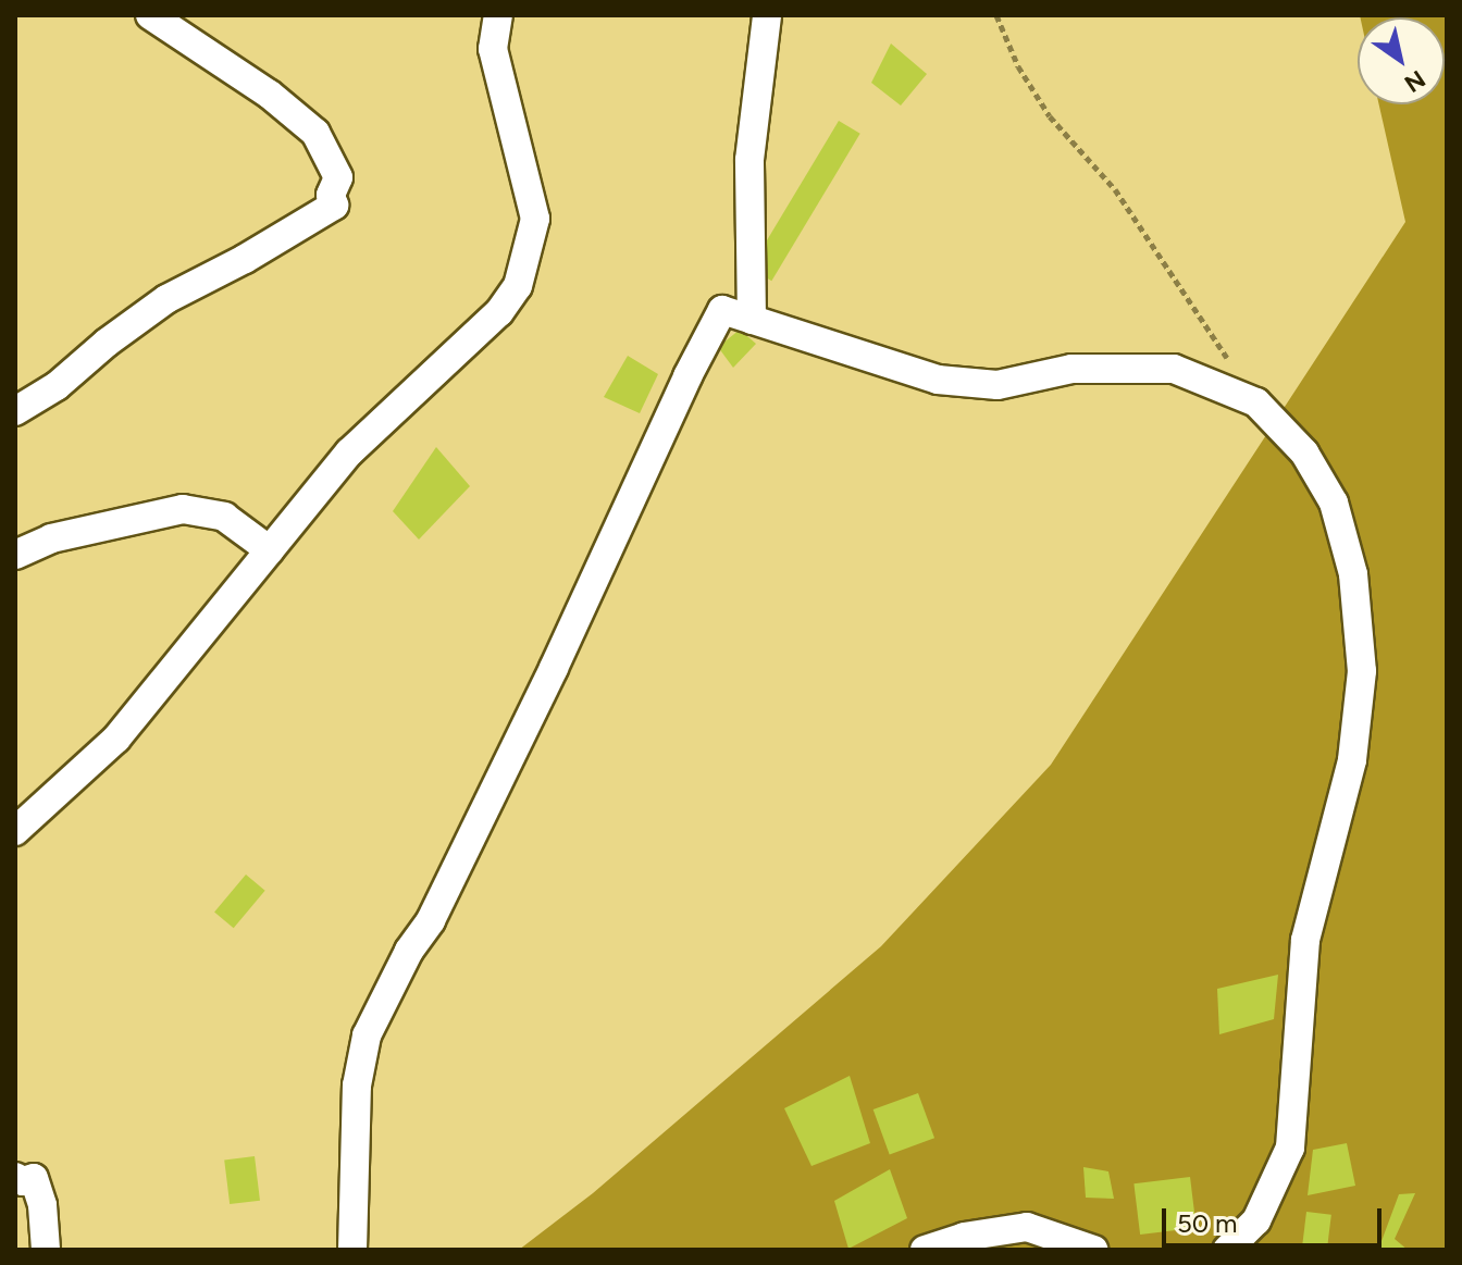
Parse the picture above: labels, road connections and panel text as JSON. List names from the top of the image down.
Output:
{
  "scale_bar": "50 m",
  "north": "bottom right"
}
